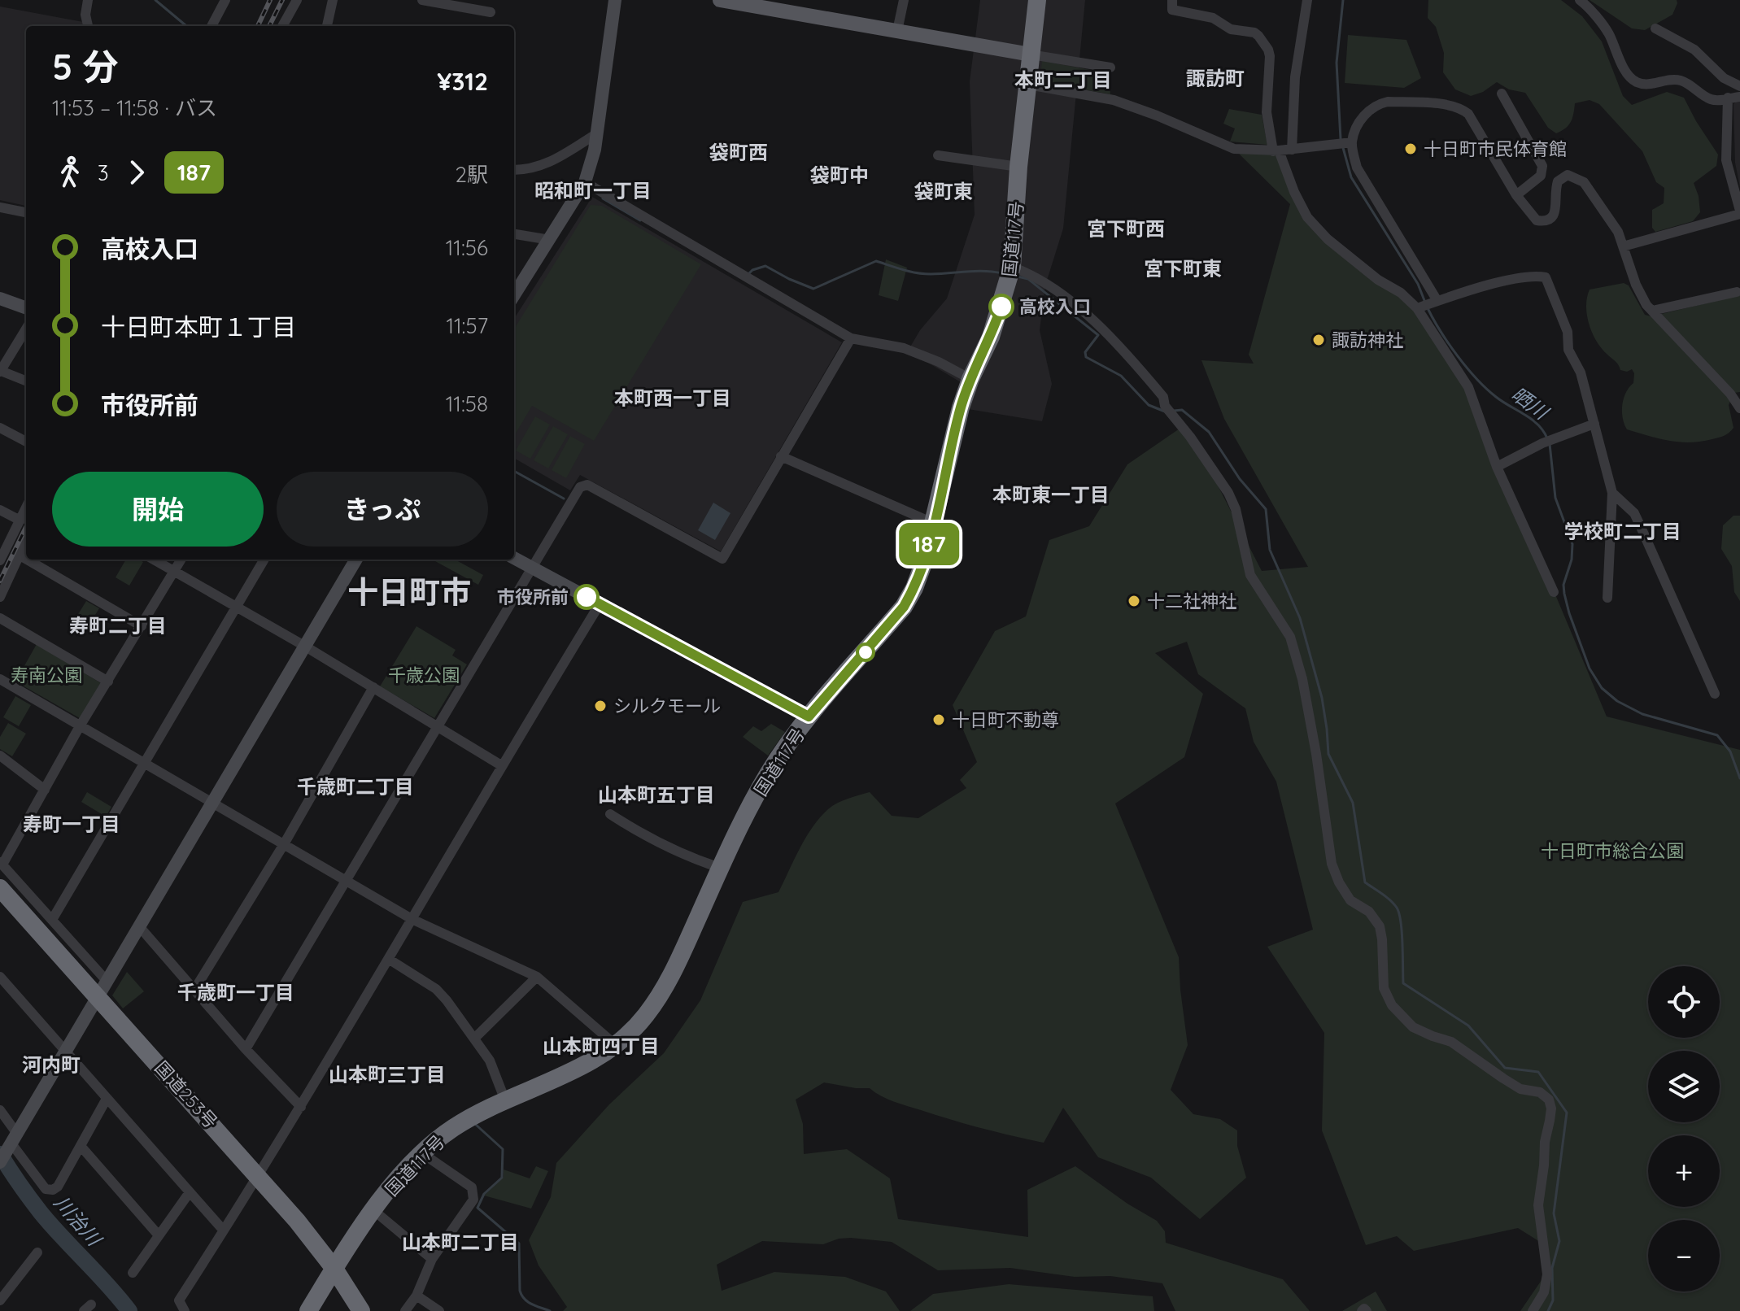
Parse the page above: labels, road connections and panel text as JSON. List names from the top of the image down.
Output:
{
  "streets": {
    "highway": ["国道117号", "国道253号"]
  },
  "crossings": [
    ["国道117号", "国道253号"]
  ],
  "districts": [
    "諏訪町",
    "本町二丁目",
    "袋町西",
    "袋町中",
    "昭和町一丁目",
    "袋町東",
    "宮下町西",
    "宮下町東",
    "本町西一丁目",
    "本町東一丁目",
    "学校町二丁目",
    "十日町市",
    "寿町二丁目",
    "千歳町二丁目",
    "山本町五丁目",
    "寿町一丁目",
    "千歳町一丁目",
    "山本町四丁目",
    "河内町",
    "山本町三丁目",
    "山本町二丁目"
  ],
  "water": ["晒川", "川治川"],
  "parks": ["寿南公園", "千歳公園", "十日町市総合公園"],
  "places": [
    "十日町市民体育館",
    "高校入口",
    "諏訪神社",
    "市役所前",
    "十二社神社",
    "シルクモール",
    "十日町不動尊"
  ],
  "lines": ["bus line 187"],
  "page": {
    "on_map": "187",
    "heading": ["5 分", "11:53 – 11:58 · バス", "¥312"],
    "legs": ["3", "187", "2駅"],
    "list": [
      {
        "name": "高校入口",
        "value": "11:56"
      },
      {
        "name": "十日町本町１丁目",
        "value": "11:57"
      },
      {
        "name": "市役所前",
        "value": "11:58"
      }
    ],
    "buttons": ["開始", "きっぷ"],
    "map_buttons": ["+", "−"]
  }
}
